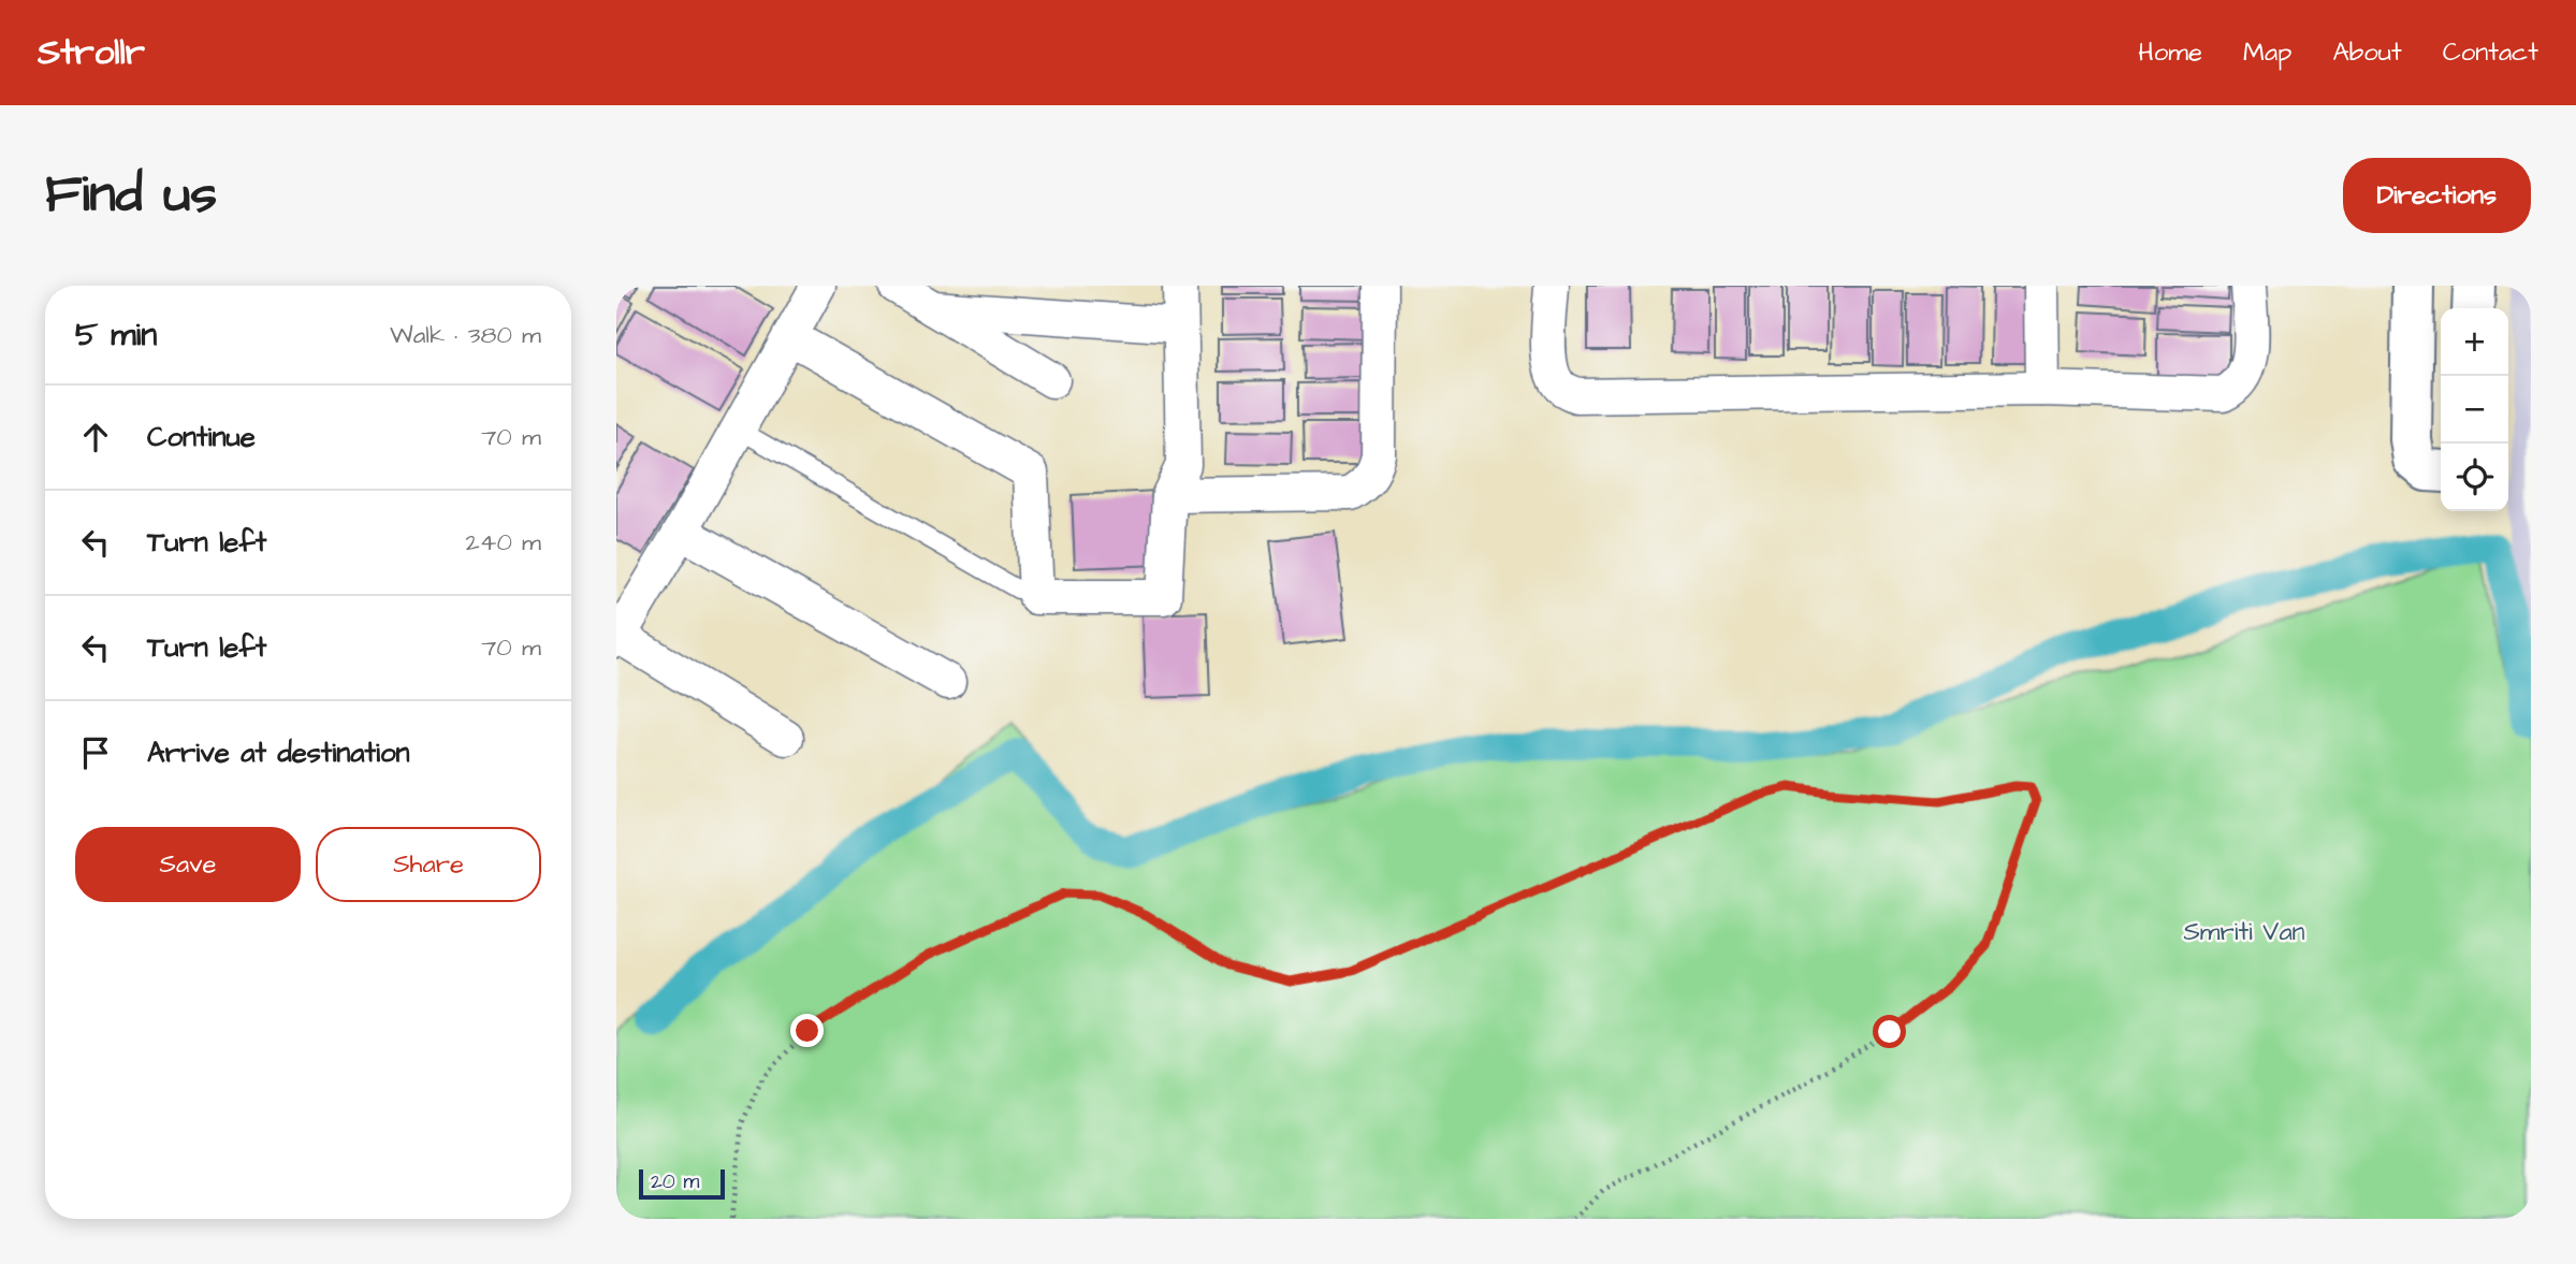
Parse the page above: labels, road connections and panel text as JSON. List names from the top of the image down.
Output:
{
  "parks": ["Smriti Van"],
  "scale_bar": "20 m",
  "page": {
    "header": "Strollr",
    "nav": [
      "Home",
      "Map",
      "About",
      "Contact"
    ],
    "buttons": [
      "Directions",
      ["Save", "Share"]
    ],
    "title": "Find us",
    "heading": ["5 min", "Walk · 380 m"],
    "map_buttons": ["+", "−"],
    "list": [
      ["Continue", "70 m"],
      ["Turn left", "240 m"],
      ["Turn left", "70 m"],
      "Arrive at destination"
    ],
    "scale": "20 m"
  }
}
